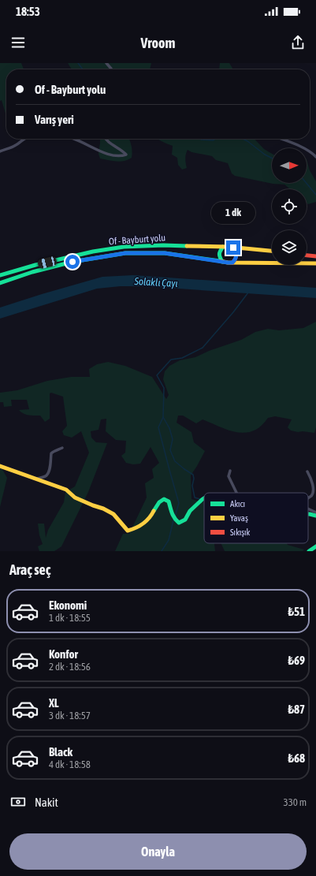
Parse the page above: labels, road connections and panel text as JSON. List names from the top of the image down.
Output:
{
  "streets": {
    "main road": ["Of - Bayburt yolu"]
  },
  "water": ["Solaklı Çayı"],
  "legend": ["Akıcı", "Yavaş", "Sıkışık"],
  "north": "right",
  "page": {
    "status": "18:53",
    "header": "Vroom",
    "banner": ["Of - Bayburt yolu", "Varış yeri"],
    "bubble": "1 dk",
    "heading": "Araç seç",
    "list": [
      {
        "name": "Ekonomi",
        "note": "1 dk · 18:55",
        "value": "₺51"
      },
      {
        "name": "Konfor",
        "note": "2 dk · 18:56",
        "value": "₺69"
      },
      {
        "name": "XL",
        "note": "3 dk · 18:57",
        "value": "₺87"
      },
      {
        "name": "Black",
        "note": "4 dk · 18:58",
        "value": "₺68"
      }
    ],
    "pay": ["Nakit", "330 m"],
    "buttons": "Onayla"
  }
}
